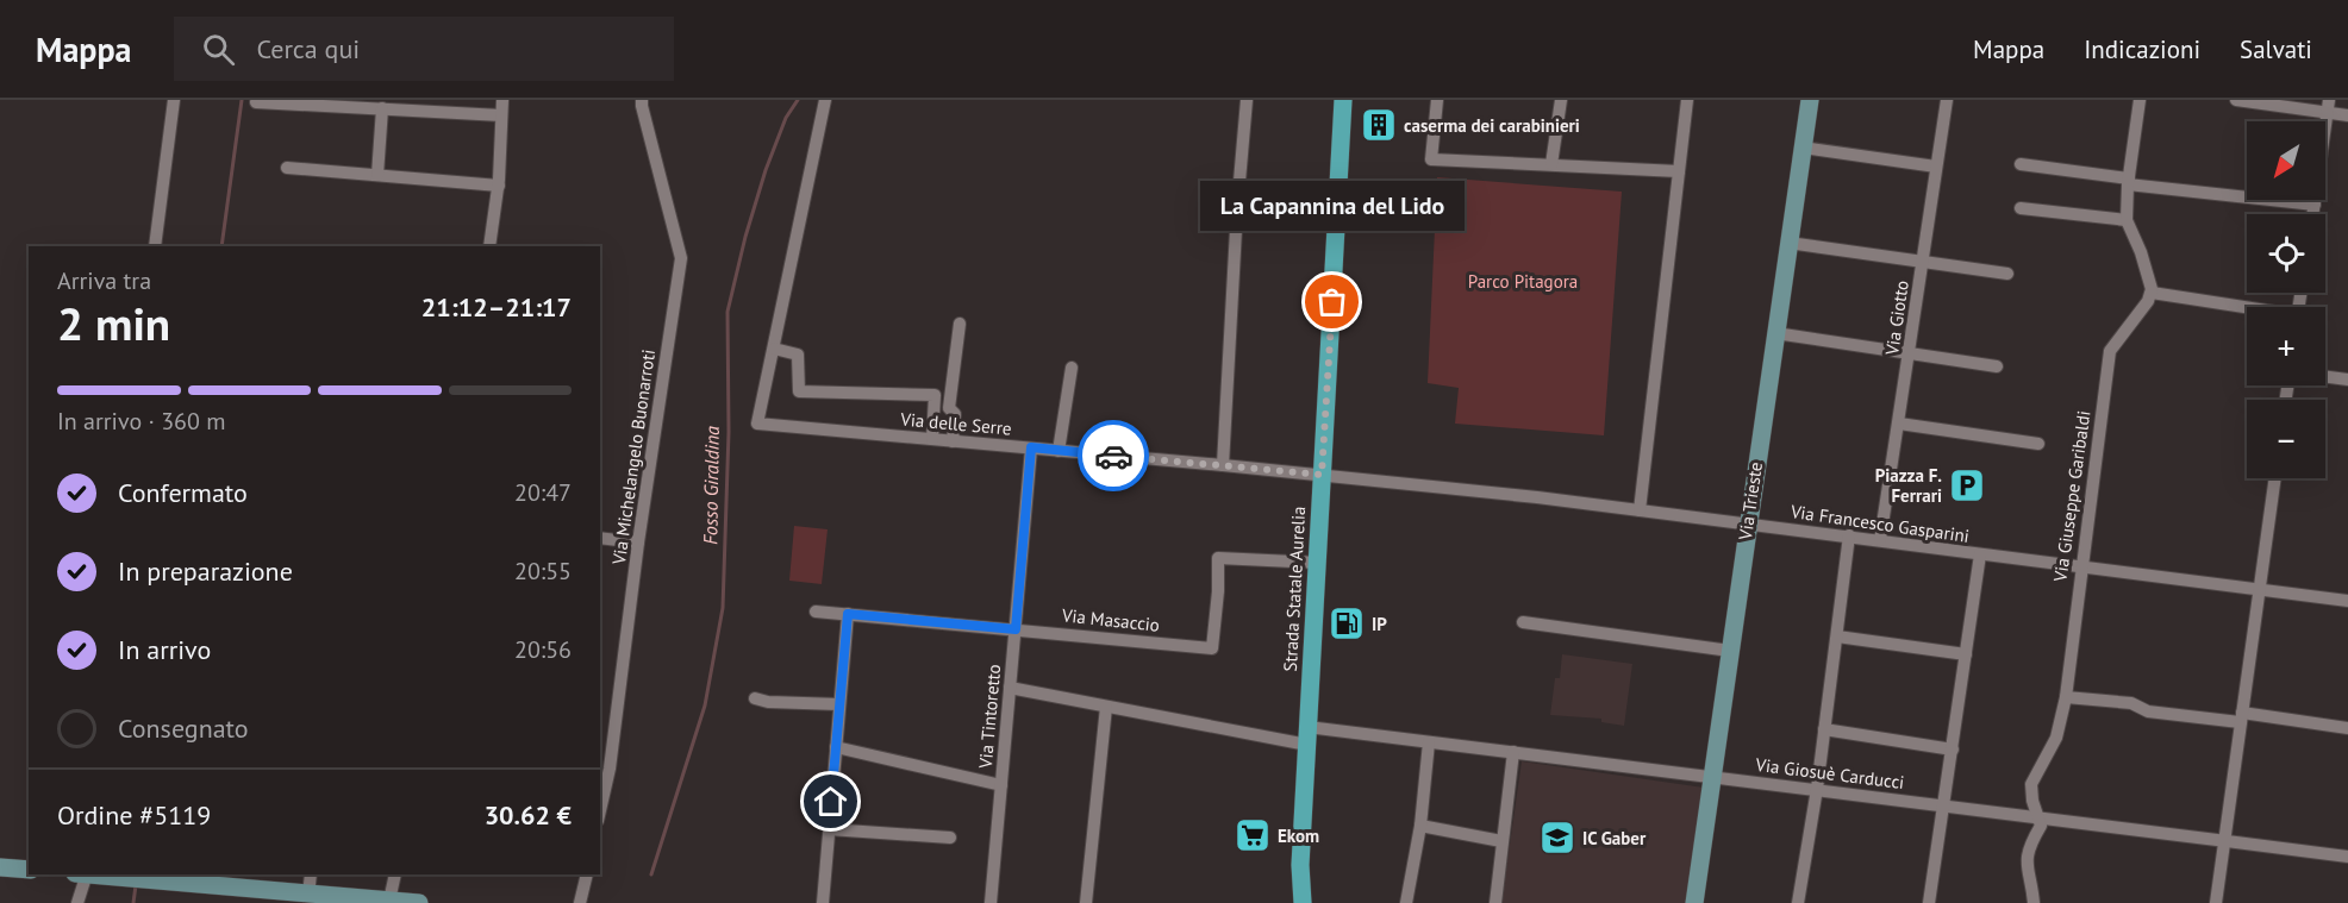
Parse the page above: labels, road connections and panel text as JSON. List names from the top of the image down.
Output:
{
  "streets": {
    "main road": ["Strada Statale Aurelia"],
    "street": [
      "Via Giotto",
      "Via delle Serre",
      "Via Michelangelo Buonarroti",
      "Via Giuseppe Garibaldi",
      "Via Trieste",
      "Via Francesco Gasparini",
      "Via Masaccio",
      "Via Tintoretto",
      "Via Giosuè Carducci"
    ]
  },
  "crossings": [
    ["Via Giotto", "Via Francesco Gasparini"],
    ["Via delle Serre", "Via Francesco Gasparini"],
    ["Via delle Serre", "Strada Statale Aurelia"],
    ["Via delle Serre", "Via Tintoretto"],
    ["Via Giuseppe Garibaldi", "Via Francesco Gasparini"],
    ["Via Giuseppe Garibaldi", "Via Giosuè Carducci"],
    ["Via Trieste", "Via Francesco Gasparini"],
    ["Via Trieste", "Via Giosuè Carducci"],
    ["Via Francesco Gasparini", "Strada Statale Aurelia"],
    ["Strada Statale Aurelia", "Via Masaccio"],
    ["Strada Statale Aurelia", "Via Giosuè Carducci"],
    ["Via Masaccio", "Via Tintoretto"],
    ["Via Tintoretto", "Via Giosuè Carducci"]
  ],
  "water": ["Fosso Giraldina"],
  "parks": ["Parco Pitagora"],
  "places": {
    "building": ["caserma dei carabinieri"],
    "other": ["La Capannina del Lido"],
    "parking": ["Piazza F. Ferrari"],
    "fuel station": ["IP"],
    "supermarket": ["Ekom"],
    "school or university": ["IC Gaber"]
  },
  "north": "bottom left",
  "page": {
    "header": "Mappa",
    "search": "Cerca qui",
    "nav": ["Mappa", "Indicazioni", "Salvati"],
    "map_buttons": ["+", "−"],
    "bubble": "La Capannina del Lido",
    "heading": ["2 min", "Arriva tra", "21:12–21:17"],
    "panel": ["Ordine #5119", "30.62 €"],
    "bar": "In arrivo · 360 m",
    "list": [
      ["Confermato", "20:47"],
      ["In preparazione", "20:55"],
      ["In arrivo", "20:56"],
      "Consegnato"
    ]
  }
}
